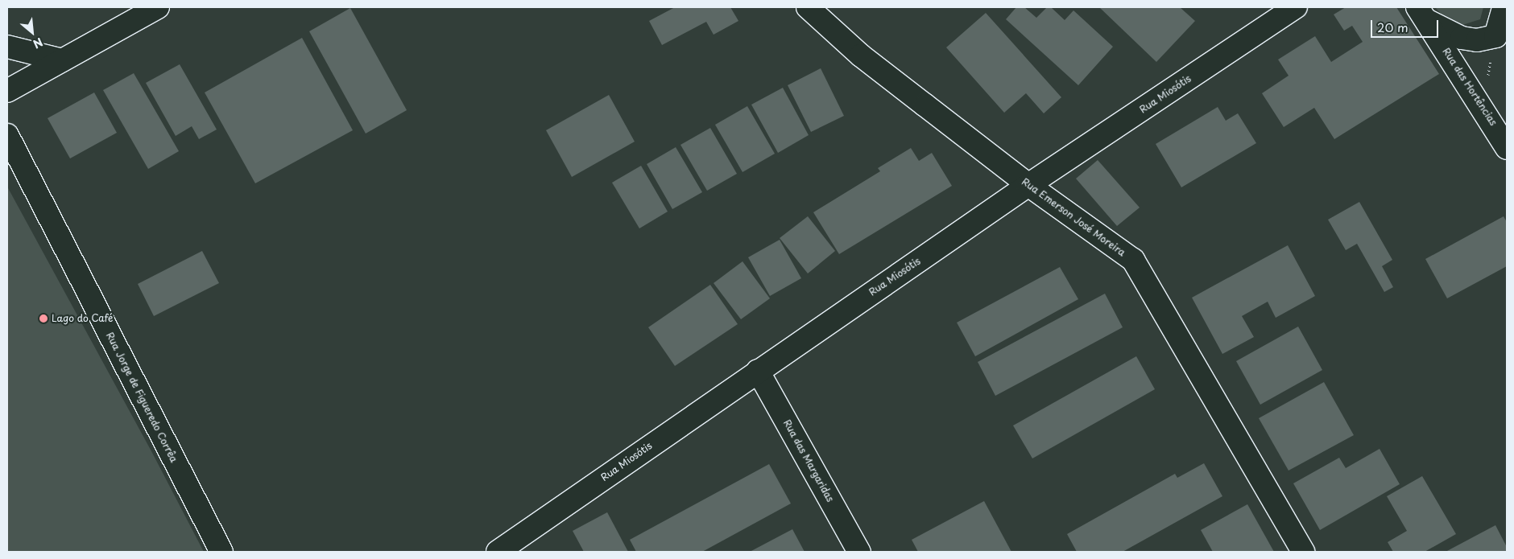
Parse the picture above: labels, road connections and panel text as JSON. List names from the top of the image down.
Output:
{
  "streets": {
    "street": [
      "Rua das Hortências",
      "Rua Miosótis",
      "Rua Emerson José Moreira",
      "Rua Jorge de Figueredo Corrêa",
      "Rua das Margaridas"
    ]
  },
  "crossings": [
    ["Rua Miosótis", "Rua Emerson José Moreira"],
    ["Rua Miosótis", "Rua das Margaridas"]
  ],
  "places": ["Lago do Café"],
  "scale_bar": "20 m",
  "north": "bottom right"
}
